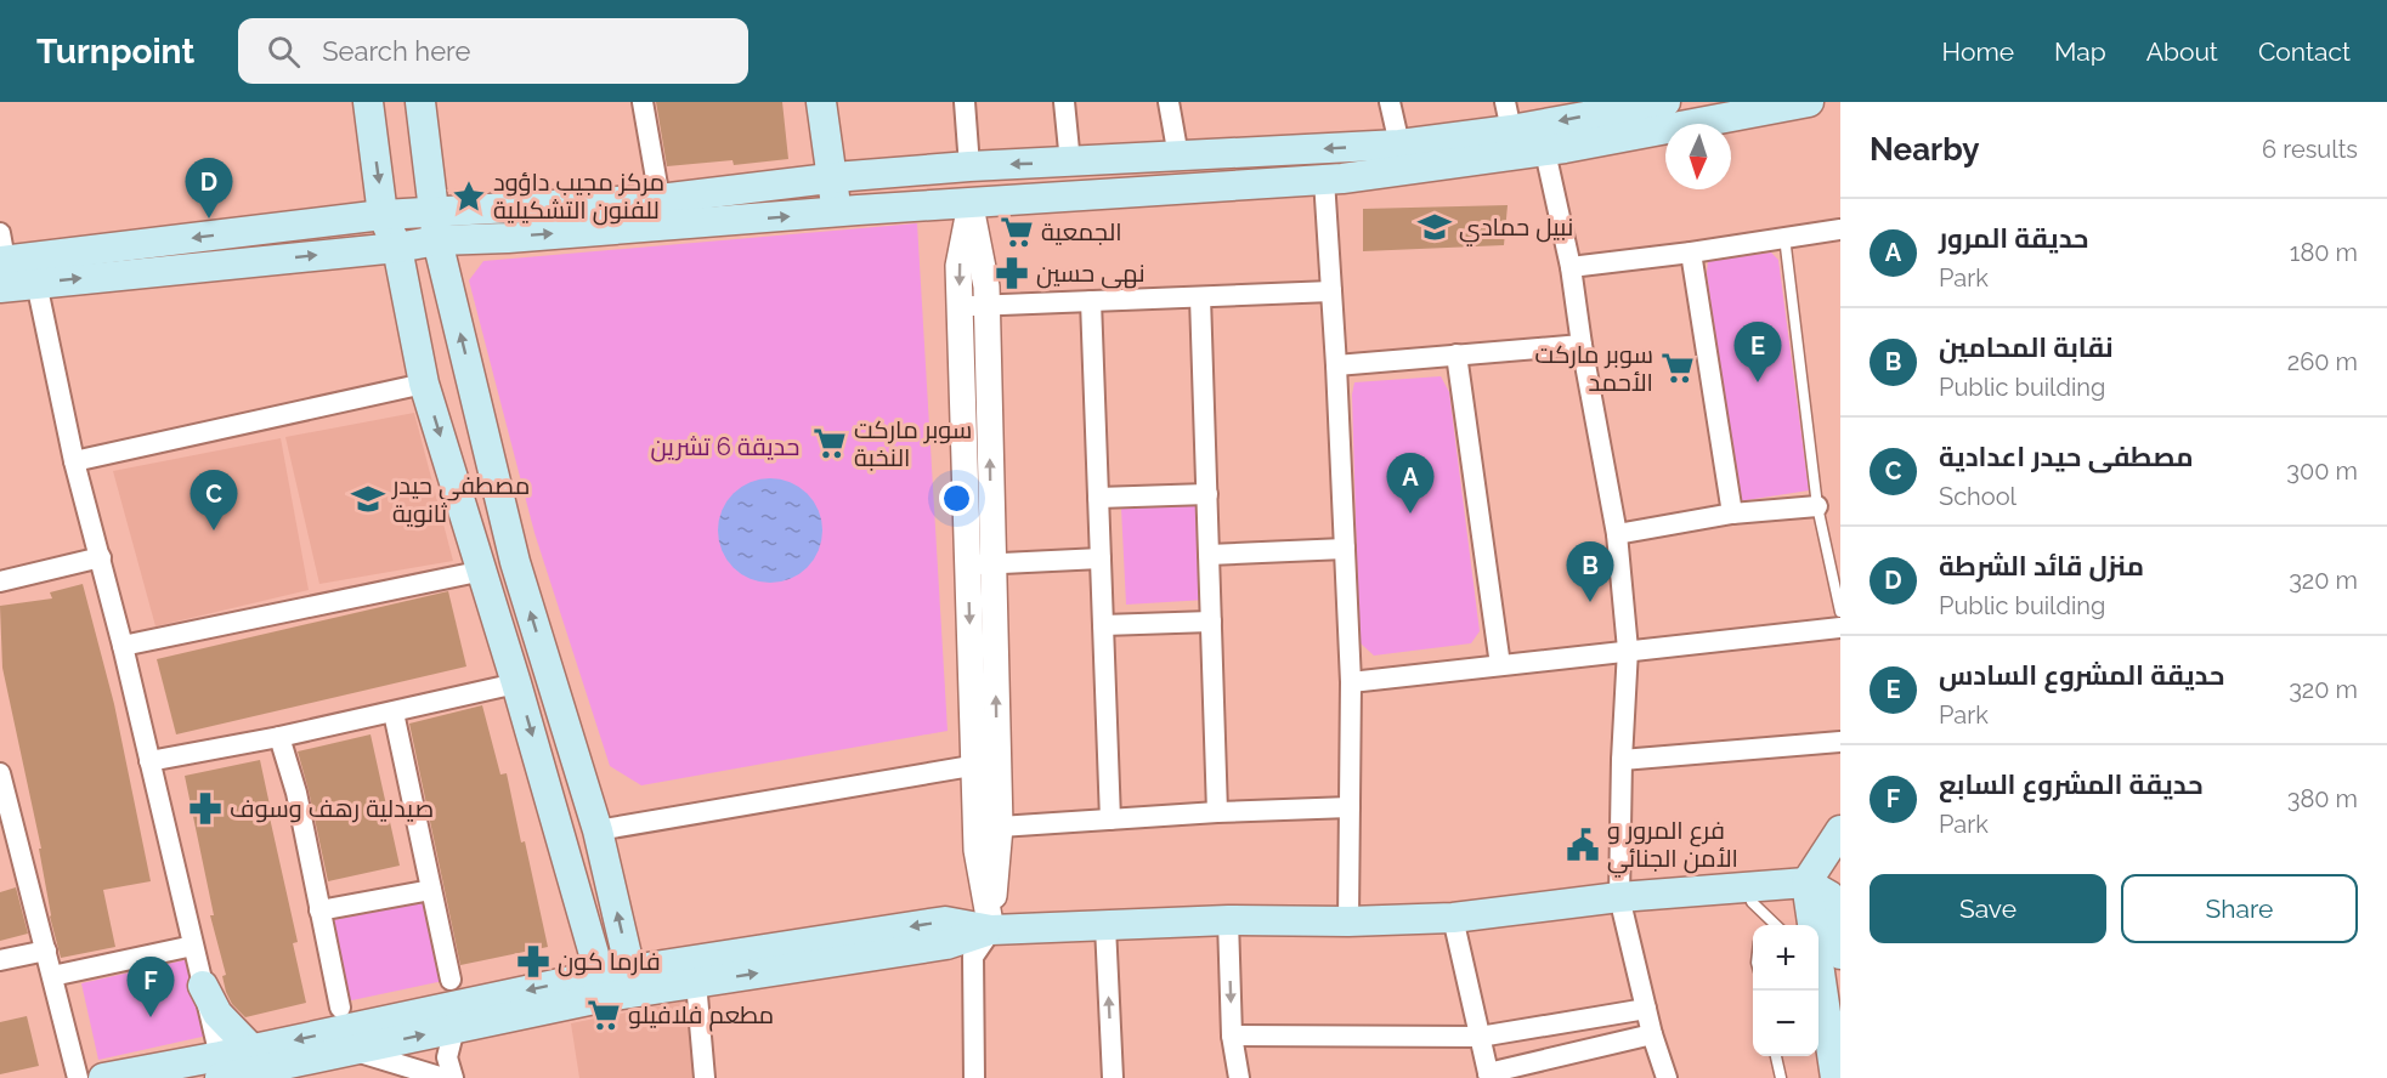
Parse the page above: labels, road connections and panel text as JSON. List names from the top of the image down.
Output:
{
  "parks": ["حديقة 6 تشرين"],
  "places": {
    "place": ["مركز مجيب داؤود للفنون التشكيلية"],
    "school or university": ["نبيل حمادي", "مصطفى حيدر ثانوية"],
    "supermarket": [
      "الجمعية",
      "سوبر ماركت الأحمد",
      "سوبر ماركت النخبة",
      "مطعم فلافيلو"
    ],
    "pharmacy": ["نهى حسين", "صيدلية رهف وسوف", "فارما كون"],
    "public building": ["فرع المرور و الأمن الجنائي"]
  },
  "north": "bottom",
  "page": {
    "header": "Turnpoint",
    "search": "Search here",
    "nav": [
      "Home",
      "Map",
      "About",
      "Contact"
    ],
    "heading": ["Nearby", "6 results"],
    "pins": [
      "D",
      "E",
      "A",
      "C",
      "B",
      "F"
    ],
    "list": [
      {
        "mark": "A",
        "name": "حديقة المرور",
        "note": "Park",
        "value": "180 m"
      },
      {
        "mark": "B",
        "name": "نقابة المحامين",
        "note": "Public building",
        "value": "260 m"
      },
      {
        "mark": "C",
        "name": "مصطفى حيدر اعدادية",
        "note": "School",
        "value": "300 m"
      },
      {
        "mark": "D",
        "name": "منزل قائد الشرطة",
        "note": "Public building",
        "value": "320 m"
      },
      {
        "mark": "E",
        "name": "حديقة المشروع السادس",
        "note": "Park",
        "value": "320 m"
      },
      {
        "mark": "F",
        "name": "حديقة المشروع السابع",
        "note": "Park",
        "value": "380 m"
      }
    ],
    "buttons": ["Save", "Share"],
    "map_buttons": ["+", "−"]
  }
}
